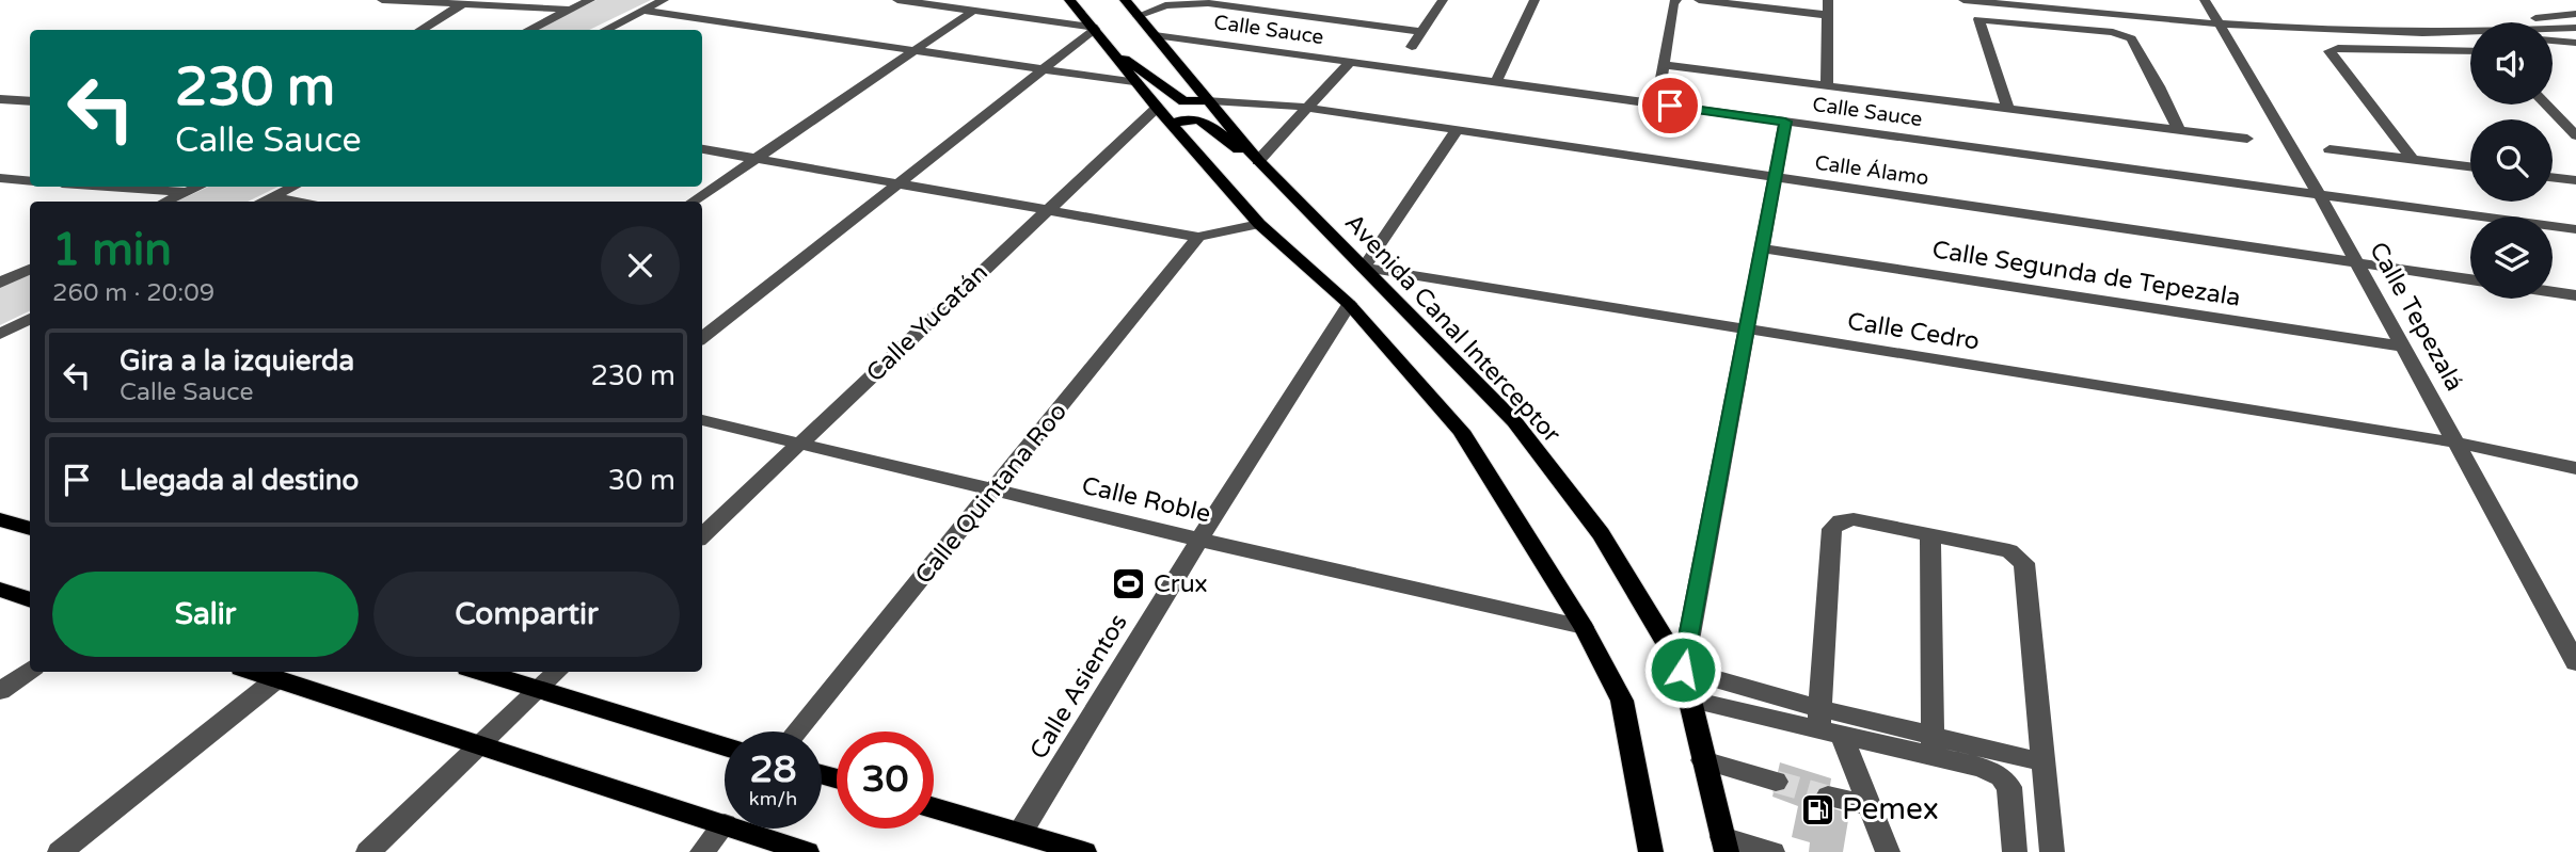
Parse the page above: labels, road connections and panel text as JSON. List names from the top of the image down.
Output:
{
  "streets": {
    "main road": ["Avenida Canal Interceptor"],
    "street": [
      "Calle Sauce",
      "Calle Álamo",
      "Calle Segunda de Tepezala",
      "Calle Tepezalá",
      "Calle Yucatán",
      "Calle Cedro",
      "Calle Quintana Roo",
      "Calle Roble",
      "Calle Asientos"
    ]
  },
  "crossings": [
    ["Calle Sauce", "Calle Tepezalá"],
    ["Calle Sauce", "Avenida Canal Interceptor"],
    ["Calle Álamo", "Calle Tepezalá"],
    ["Calle Álamo", "Avenida Canal Interceptor"],
    ["Calle Segunda de Tepezala", "Calle Tepezalá"],
    ["Calle Tepezalá", "Calle Cedro"],
    ["Calle Yucatán", "Calle Roble"],
    ["Avenida Canal Interceptor", "Calle Cedro"],
    ["Calle Quintana Roo", "Calle Roble"],
    ["Calle Roble", "Calle Asientos"]
  ],
  "places": {
    "sports": ["Crux"],
    "fuel station": ["Pemex"]
  },
  "page": {
    "turn": ["230 m", "Calle Sauce"],
    "heading": ["1 min", "260 m · 20:09"],
    "list": [
      {
        "name": "Gira a la izquierda",
        "note": "Calle Sauce",
        "value": "230 m"
      },
      {
        "name": "Llegada al destino",
        "value": "30 m"
      }
    ],
    "buttons": ["Salir", "Compartir"],
    "speed": "28 km/h",
    "limit": "30"
  }
}
